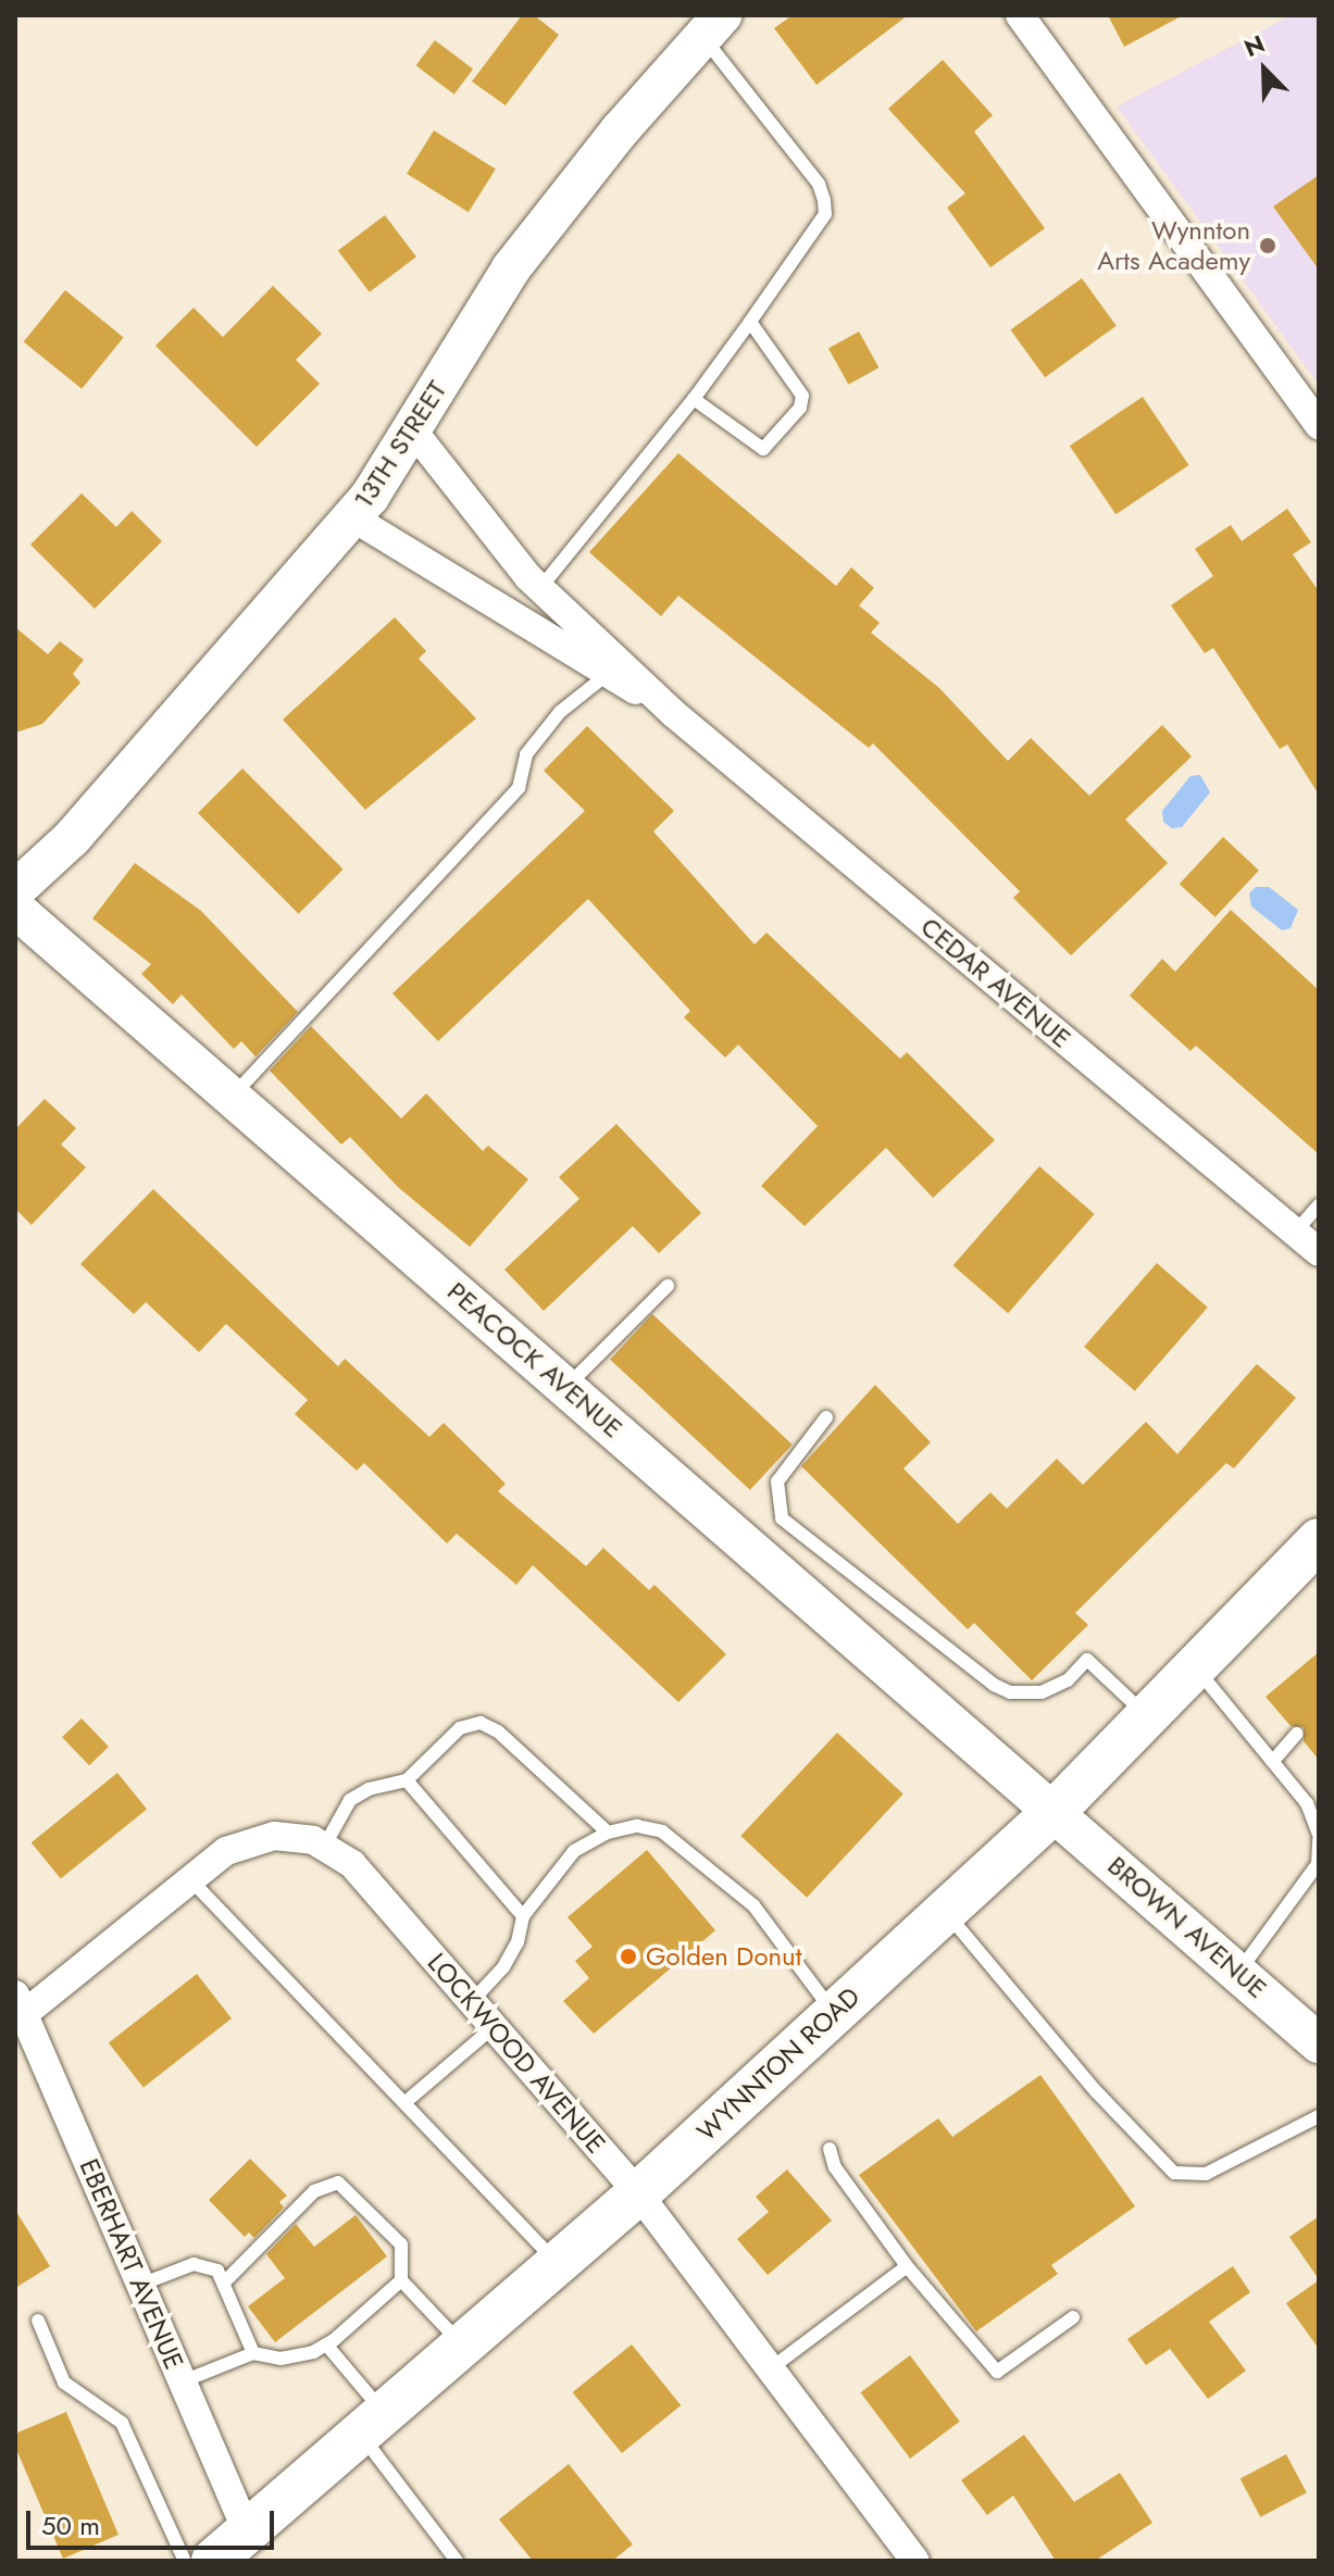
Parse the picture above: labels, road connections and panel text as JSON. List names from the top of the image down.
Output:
{
  "streets": {
    "main road": ["WYNNTON ROAD"],
    "street": [
      "13TH STREET",
      "CEDAR AVENUE",
      "PEACOCK AVENUE",
      "BROWN AVENUE",
      "LOCKWOOD AVENUE",
      "EBERHART AVENUE"
    ]
  },
  "crossings": [
    ["PEACOCK AVENUE", "BROWN AVENUE"],
    ["PEACOCK AVENUE", "WYNNTON ROAD"],
    ["BROWN AVENUE", "WYNNTON ROAD"],
    ["LOCKWOOD AVENUE", "WYNNTON ROAD"],
    ["LOCKWOOD AVENUE", "EBERHART AVENUE"],
    ["WYNNTON ROAD", "EBERHART AVENUE"]
  ],
  "places": ["Wynnton Arts Academy", "Golden Donut"],
  "scale_bar": "50 m",
  "north": "top left"
}
